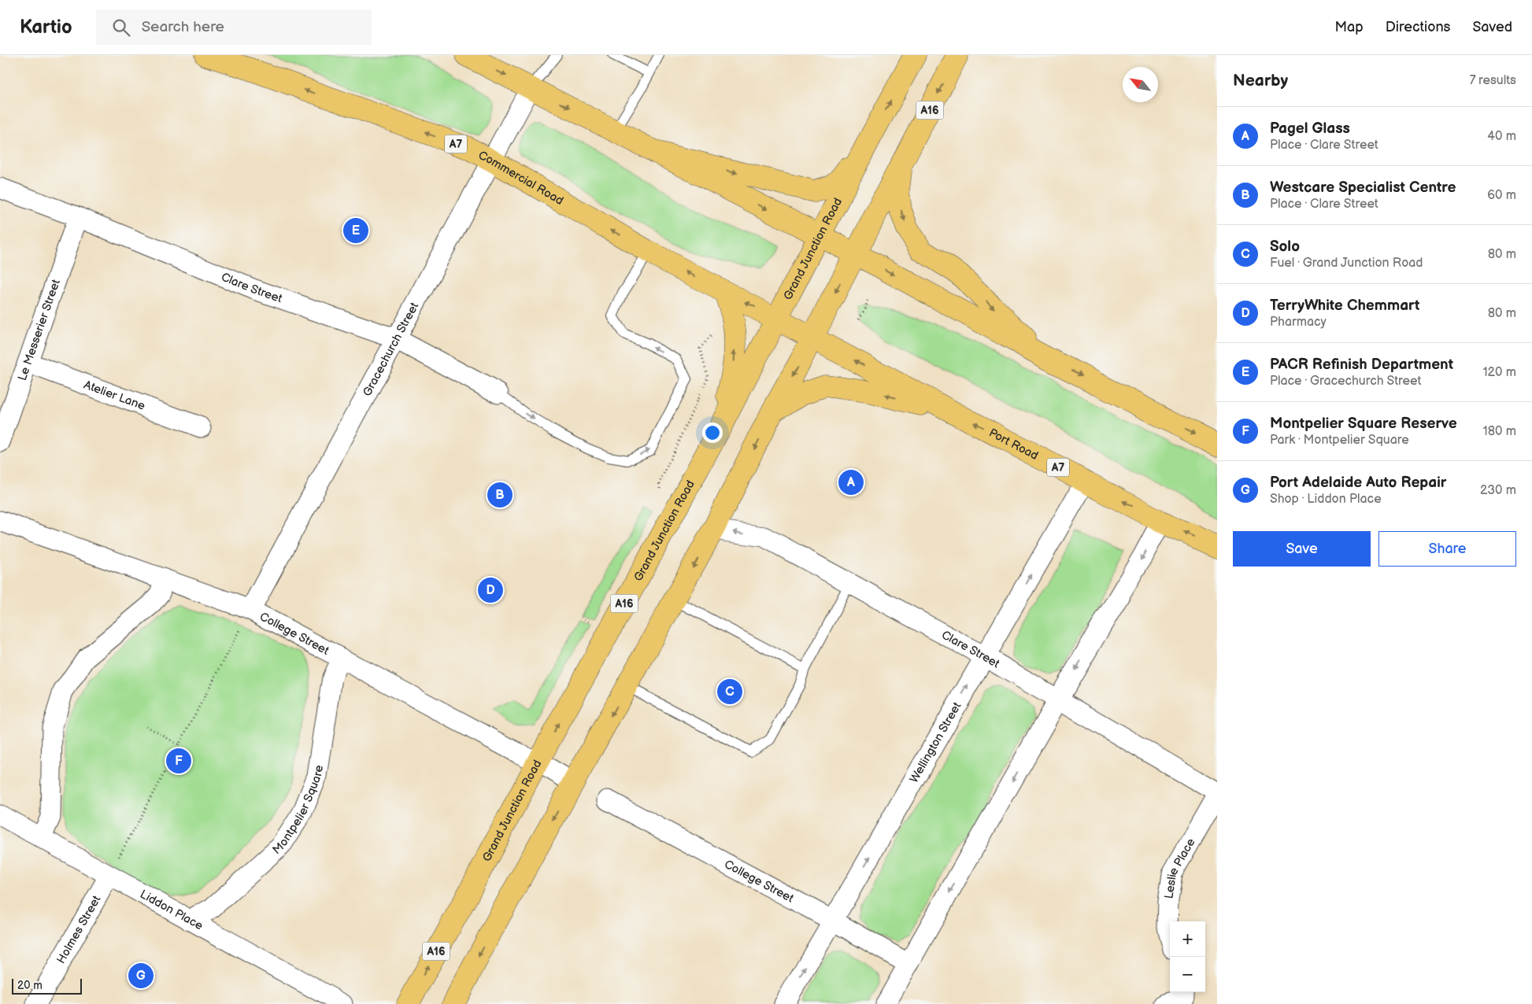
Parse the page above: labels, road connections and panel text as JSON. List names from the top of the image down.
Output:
{
  "streets": {
    "main road": [
      "A16",
      "A7",
      "Commercial Road",
      "Grand Junction Road",
      "Port Road"
    ],
    "street": [
      "Clare Street",
      "Le Messerier Street",
      "Gracechurch Street",
      "Atelier Lane",
      "College Street",
      "Wellington Street",
      "Montpelier Square",
      "Leslie Place",
      "Liddon Place",
      "Holmes Street"
    ]
  },
  "crossings": [
    ["A16", "A7"],
    ["A16", "Clare Street"],
    ["A16", "Port Road"],
    ["A16", "College Street"],
    ["A7", "Commercial Road"],
    ["A7", "Grand Junction Road"],
    ["A7", "Port Road"],
    ["Commercial Road", "Grand Junction Road"],
    ["Commercial Road", "Gracechurch Street"],
    ["Grand Junction Road", "College Street"],
    ["Clare Street", "Le Messerier Street"],
    ["Clare Street", "Gracechurch Street"],
    ["Clare Street", "Wellington Street"],
    ["Clare Street", "Leslie Place"],
    ["Le Messerier Street", "Atelier Lane"],
    ["Gracechurch Street", "College Street"],
    ["Port Road", "Wellington Street"],
    ["College Street", "Wellington Street"],
    ["College Street", "Montpelier Square"],
    ["Montpelier Square", "Liddon Place"],
    ["Liddon Place", "Holmes Street"]
  ],
  "scale_bar": "20 m",
  "north": "top left",
  "page": {
    "header": "Kartio",
    "search": "Search here",
    "nav": ["Map", "Directions", "Saved"],
    "heading": ["Nearby", "7 results"],
    "list": [
      {
        "mark": "A",
        "name": "Pagel Glass",
        "note": "Place · Clare Street",
        "value": "40 m"
      },
      {
        "mark": "B",
        "name": "Westcare Specialist Centre",
        "note": "Place · Clare Street",
        "value": "60 m"
      },
      {
        "mark": "C",
        "name": "Solo",
        "note": "Fuel · Grand Junction Road",
        "value": "80 m"
      },
      {
        "mark": "D",
        "name": "TerryWhite Chemmart",
        "note": "Pharmacy",
        "value": "80 m"
      },
      {
        "mark": "E",
        "name": "PACR Refinish Department",
        "note": "Place · Gracechurch Street",
        "value": "120 m"
      },
      {
        "mark": "F",
        "name": "Montpelier Square Reserve",
        "note": "Park · Montpelier Square",
        "value": "180 m"
      },
      {
        "mark": "G",
        "name": "Port Adelaide Auto Repair",
        "note": "Shop · Liddon Place",
        "value": "230 m"
      }
    ],
    "pins": [
      "E",
      "A",
      "B",
      "D",
      "C",
      "F",
      "G"
    ],
    "buttons": ["Save", "Share"],
    "map_buttons": ["+", "−"],
    "scale": "20 m"
  }
}
